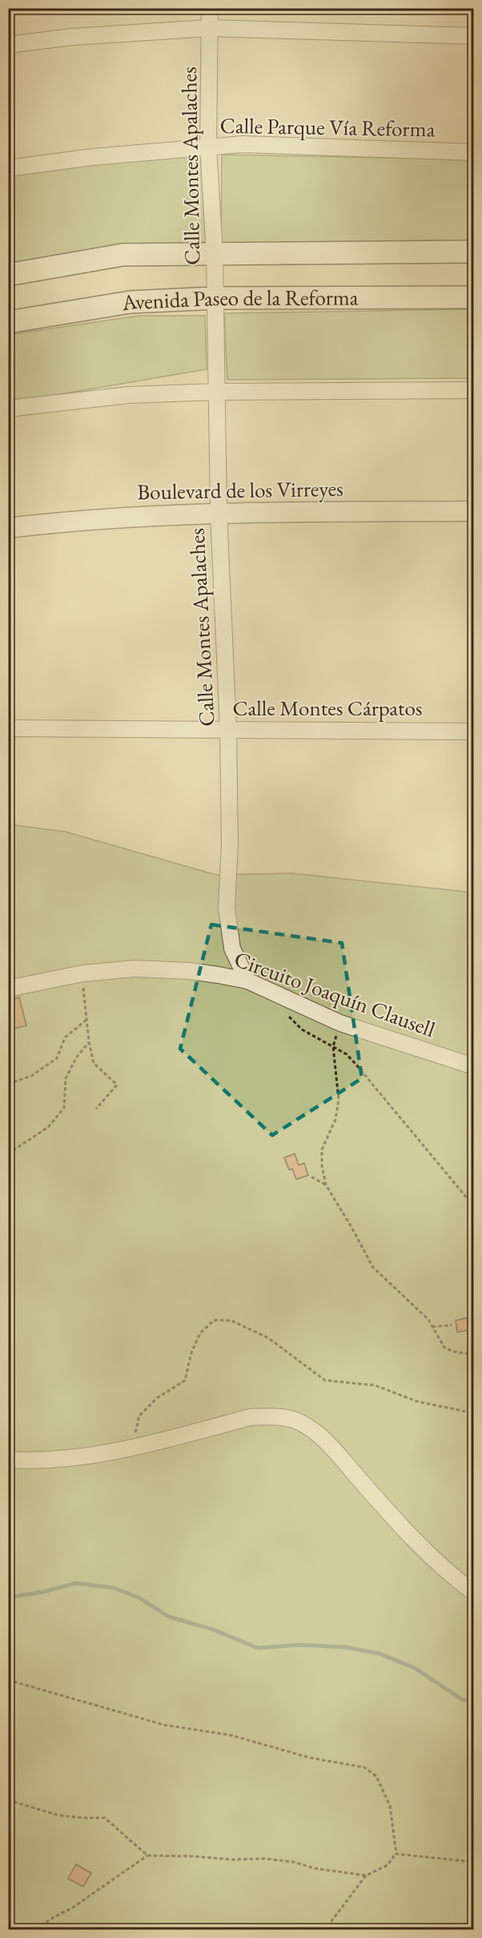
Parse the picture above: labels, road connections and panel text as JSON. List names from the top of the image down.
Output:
{
  "streets": {
    "main road": ["Avenida Paseo de la Reforma"],
    "street": [
      "Calle Parque Vía Reforma",
      "Calle Montes Apalaches",
      "Boulevard de los Virreyes",
      "Calle Montes Cárpatos",
      "Circuito Joaquín Clausell"
    ]
  },
  "crossings": [
    ["Calle Parque Vía Reforma", "Calle Montes Apalaches"],
    ["Calle Montes Apalaches", "Avenida Paseo de la Reforma"],
    ["Calle Montes Apalaches", "Boulevard de los Virreyes"],
    ["Calle Montes Apalaches", "Calle Montes Cárpatos"],
    ["Calle Montes Apalaches", "Circuito Joaquín Clausell"]
  ]
}
